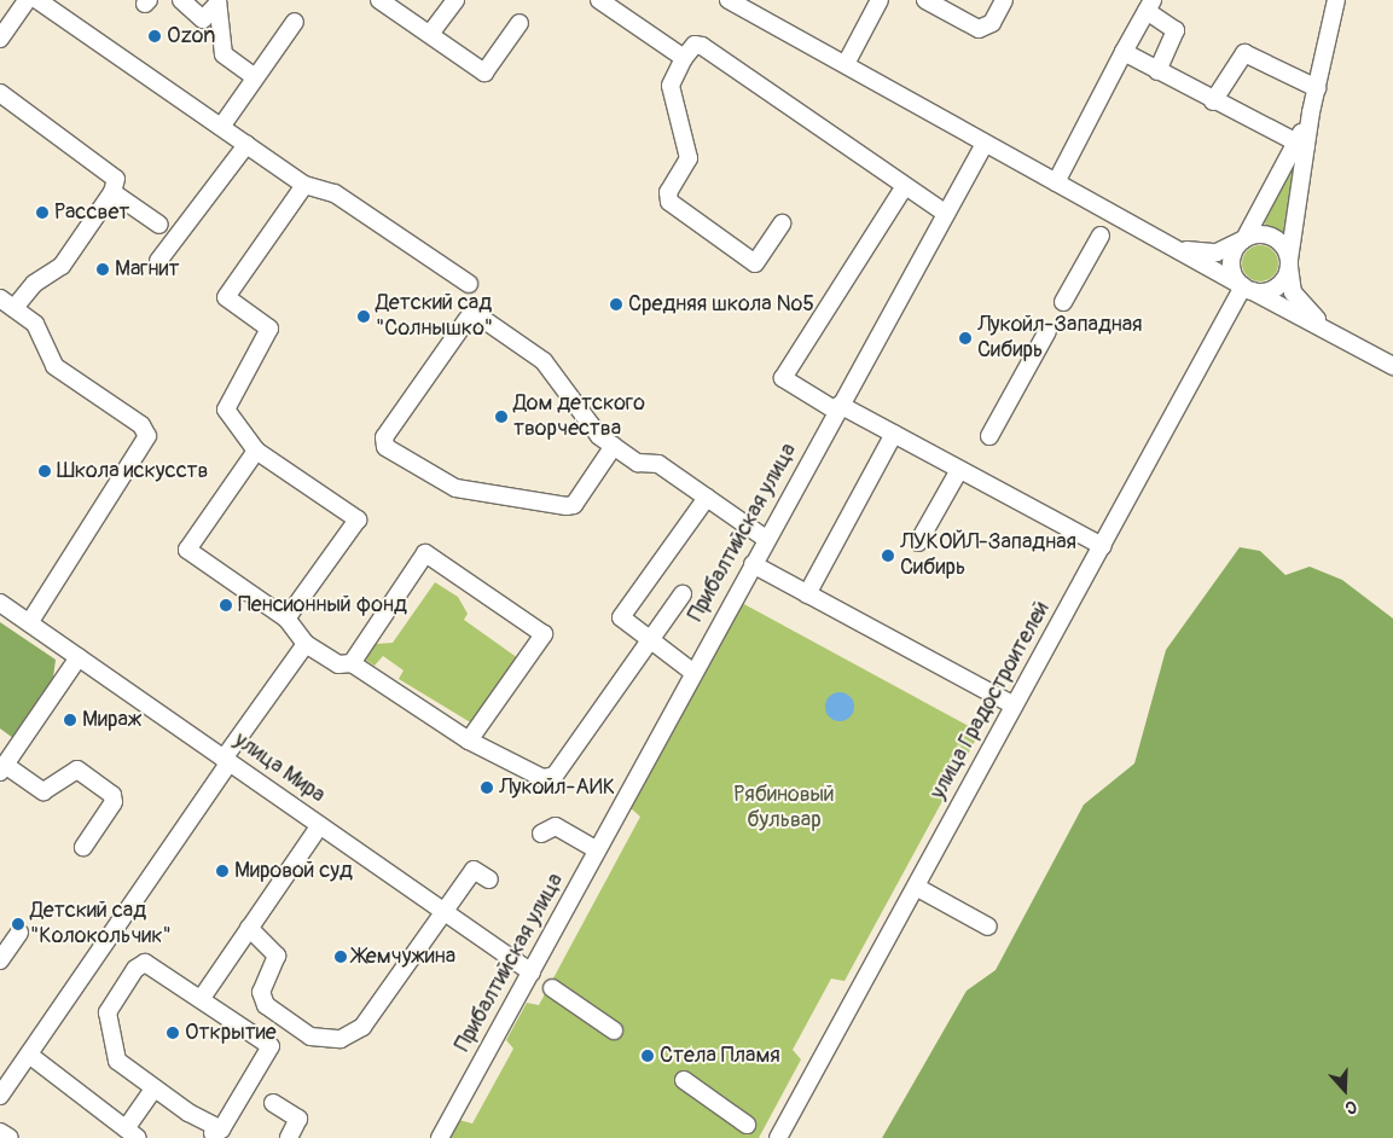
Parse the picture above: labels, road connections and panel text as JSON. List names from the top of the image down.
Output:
{
  "streets": {
    "street": ["Прибалтийская улица", "улица Градостроителей", "улица Мира"]
  },
  "crossings": [
    ["Прибалтийская улица", "улица Мира"]
  ],
  "parks": ["Рябиновый бульвар"],
  "places": [
    "Ozon",
    "Рассвет",
    "Магнит",
    "Средняя школа №5",
    "Детский сад \"Солнышко\"",
    "Лукойл-Западная Сибирь",
    "Дом детского творчества",
    "Школа искусств",
    "ЛУКОЙЛ-Западная Сибирь",
    "Пенсионный фонд",
    "Мираж",
    "Лукойл-АИК",
    "Мировой суд",
    "Детский сад \"Колокольчик\"",
    "Жемчужина",
    "Открытие",
    "Стела Пламя"
  ],
  "north": "bottom"
}
